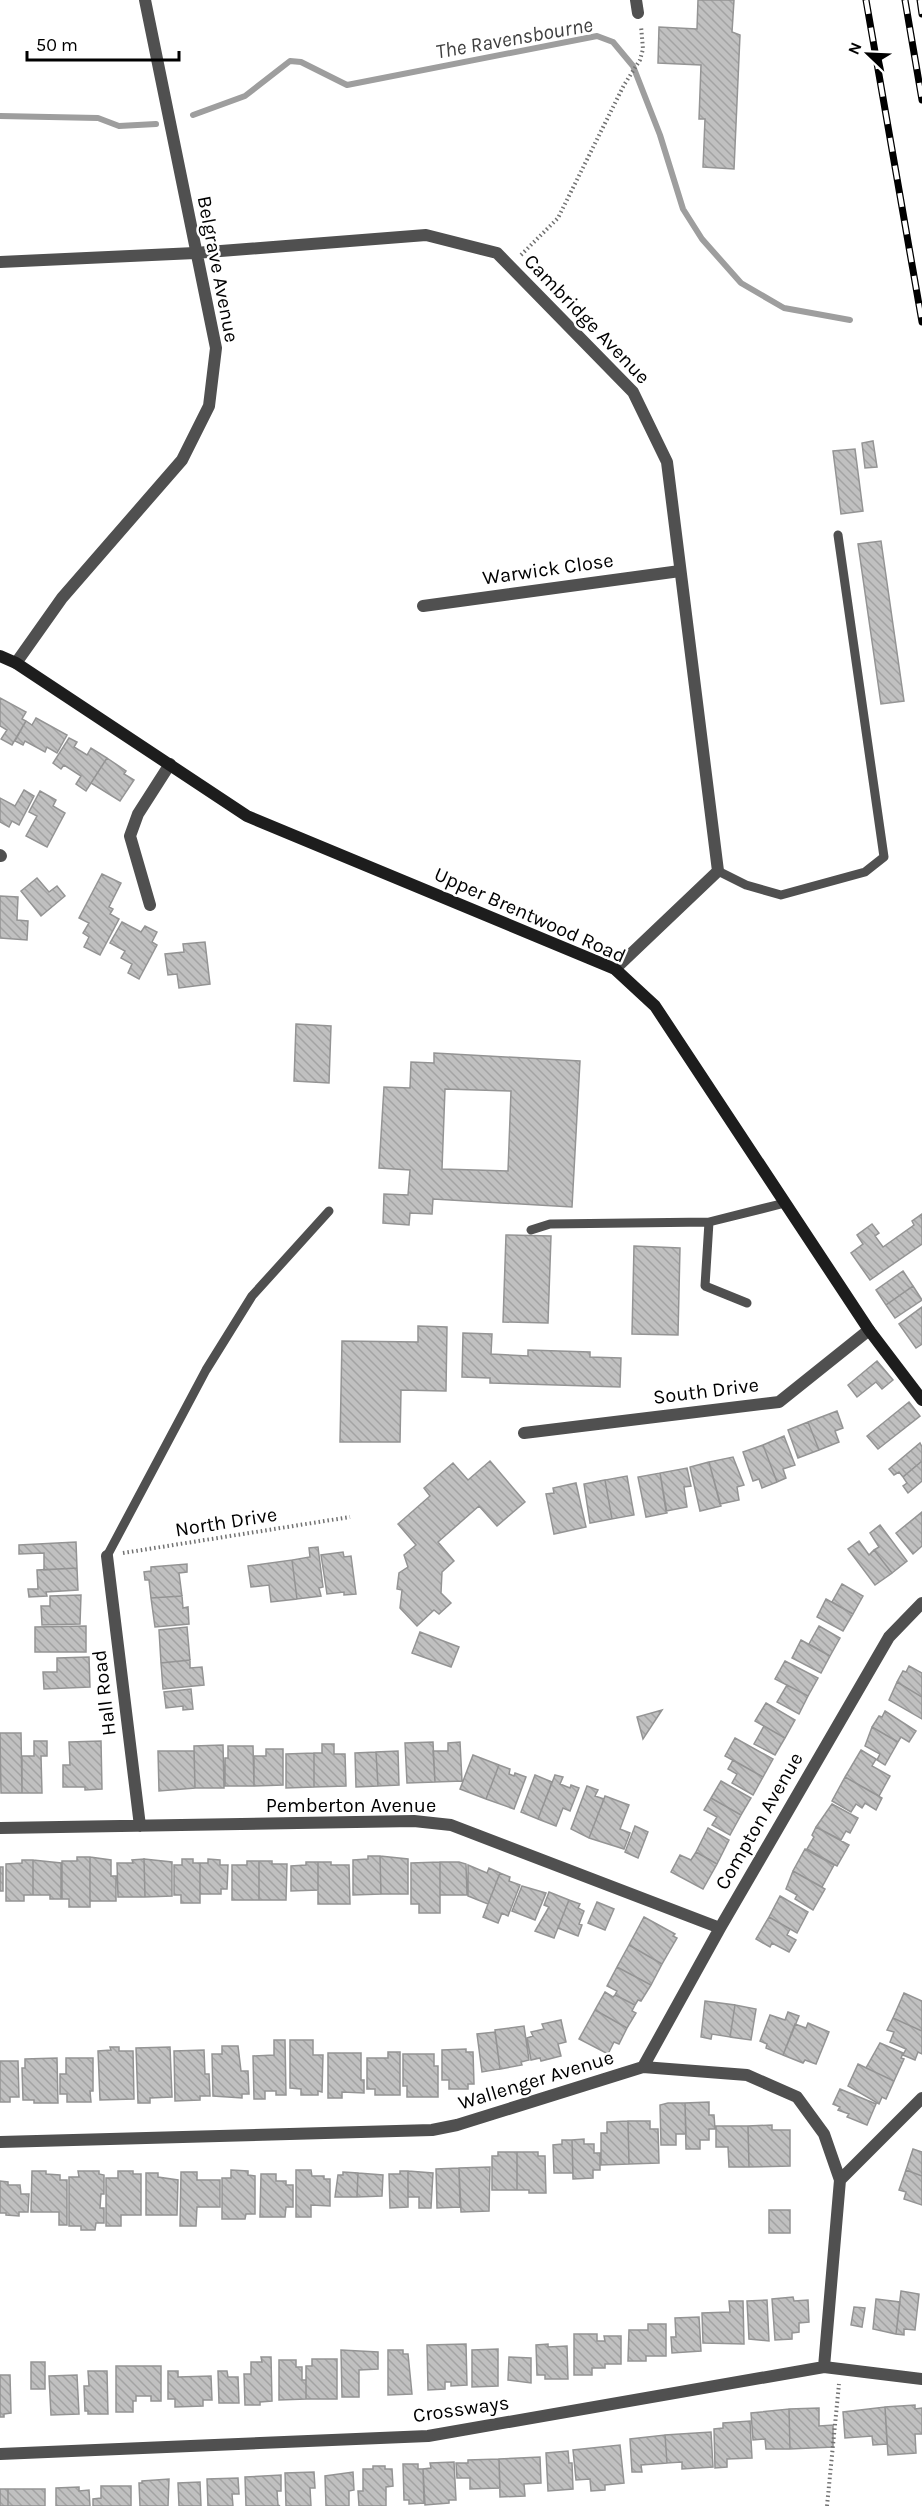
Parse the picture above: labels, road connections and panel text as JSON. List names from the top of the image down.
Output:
{
  "streets": {
    "street": [
      "Belgrave Avenue",
      "Cambridge Avenue",
      "Warwick Close",
      "Upper Brentwood Road",
      "South Drive",
      "Hall Road",
      "Pemberton Avenue",
      "Compton Avenue",
      "Wallenger Avenue",
      "Crossways"
    ],
    "path": ["North Drive"]
  },
  "crossings": [
    ["Belgrave Avenue", "Cambridge Avenue"],
    ["Belgrave Avenue", "Upper Brentwood Road"],
    ["Cambridge Avenue", "Warwick Close"],
    ["Upper Brentwood Road", "South Drive"],
    ["North Drive", "Hall Road"],
    ["Hall Road", "Pemberton Avenue"],
    ["Pemberton Avenue", "Compton Avenue"],
    ["Compton Avenue", "Wallenger Avenue"],
    ["Wallenger Avenue", "Crossways"]
  ],
  "water": ["The Ravensbourne"],
  "scale_bar": "50 m",
  "north": "top left"
}
